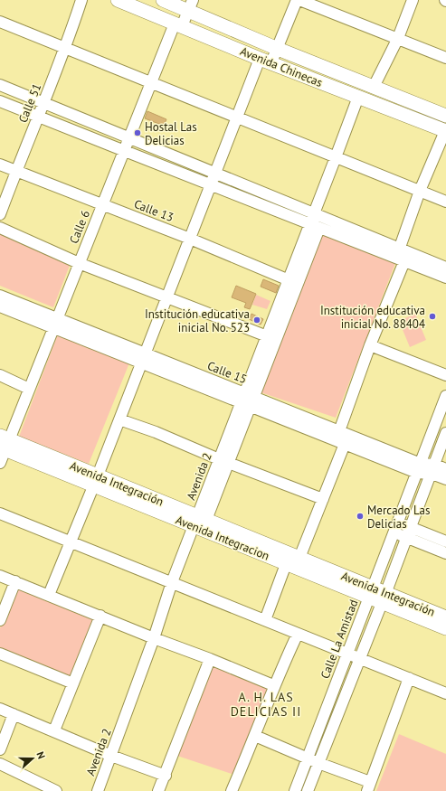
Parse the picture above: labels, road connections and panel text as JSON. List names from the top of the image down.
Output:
{
  "streets": {
    "main road": ["Avenida Chinecas", "Avenida Integración"],
    "street": [
      "Calle 51",
      "Calle 13",
      "Calle 6",
      "Calle 15",
      "Avenida 2",
      "Calle La Amistad"
    ]
  },
  "crossings": [
    ["Avenida Chinecas", "Calle 6"],
    ["Avenida Chinecas", "Avenida 2"],
    ["Calle 51", "Calle 13"],
    ["Calle 13", "Calle 6"],
    ["Calle 13", "Avenida 2"],
    ["Calle 6", "Calle 15"],
    ["Calle 6", "Avenida Integración"],
    ["Calle 15", "Avenida 2"],
    ["Calle 15", "Calle La Amistad"],
    ["Avenida 2", "Avenida Integración"],
    ["Avenida Integración", "Calle La Amistad"]
  ],
  "districts": ["A. H. LAS DELICIAS II"],
  "places": [
    "Hostal Las Delicias",
    "Institución educativa inicial No. 88404",
    "Institución educativa inicial No. 523",
    "Mercado Las Delicias"
  ],
  "north": "right"
}
